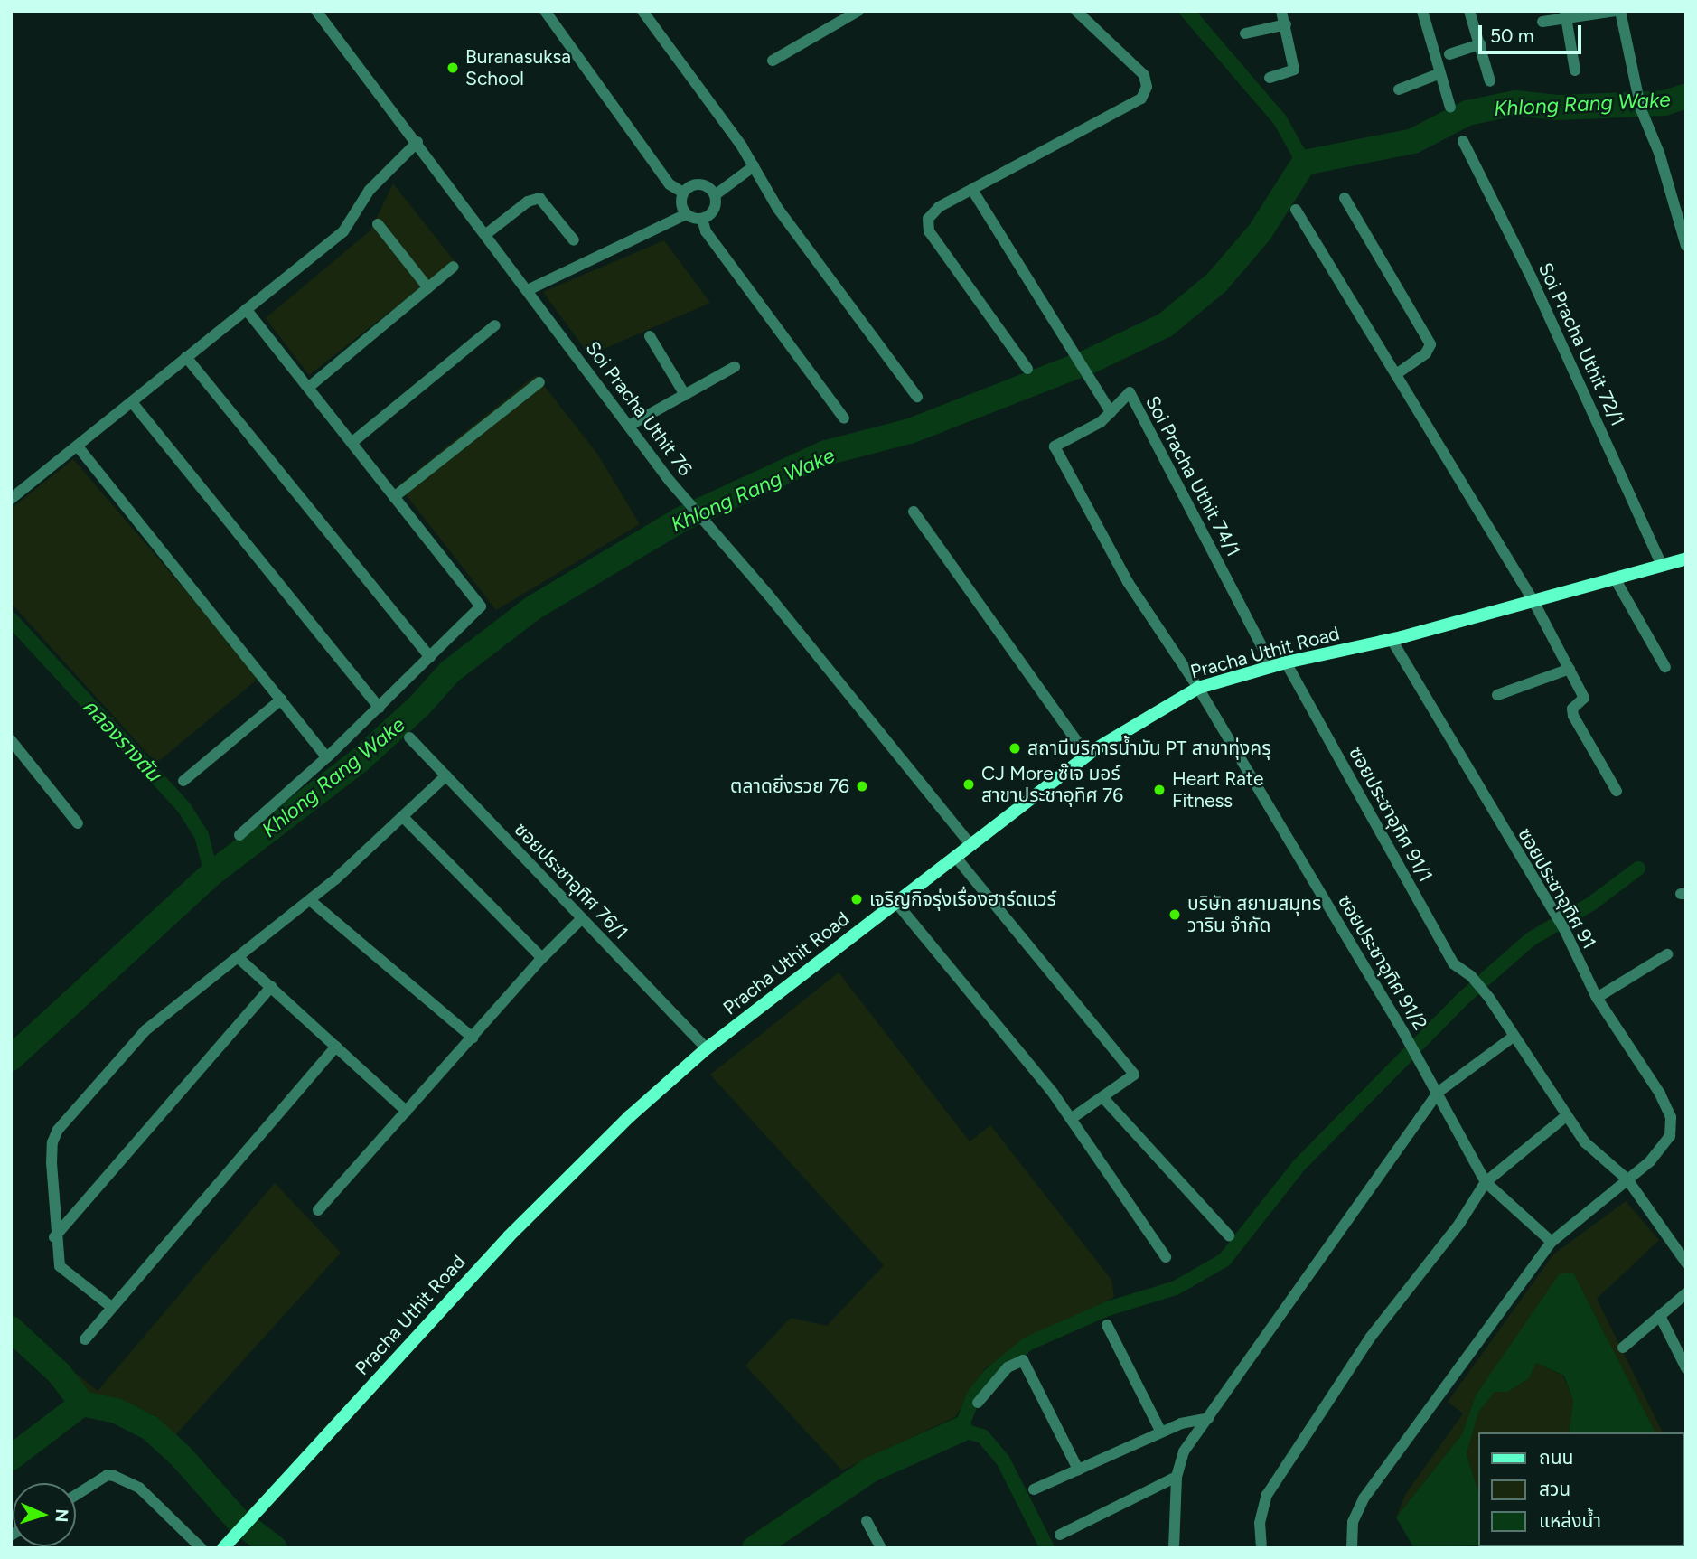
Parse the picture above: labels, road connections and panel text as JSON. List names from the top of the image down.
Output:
{
  "streets": {
    "main road": ["Pracha Uthit Road"],
    "street": [
      "Soi Pracha Uthit 72/1",
      "Soi Pracha Uthit 76",
      "Soi Pracha Uthit 74/1",
      "ซอยประชาอุทิศ 91/1",
      "ซอยประชาอุทิศ 76/1",
      "ซอยประชาอุทิศ 91",
      "ซอยประชาอุทิศ 91/2"
    ]
  },
  "crossings": [
    ["Soi Pracha Uthit 72/1", "Pracha Uthit Road"],
    ["Soi Pracha Uthit 76", "Pracha Uthit Road"],
    ["Soi Pracha Uthit 74/1", "Pracha Uthit Road"],
    ["Soi Pracha Uthit 74/1", "ซอยประชาอุทิศ 91/2"],
    ["Pracha Uthit Road", "ซอยประชาอุทิศ 91/1"],
    ["Pracha Uthit Road", "ซอยประชาอุทิศ 76/1"],
    ["Pracha Uthit Road", "ซอยประชาอุทิศ 91"],
    ["Pracha Uthit Road", "ซอยประชาอุทิศ 91/2"],
    ["ซอยประชาอุทิศ 91/1", "ซอยประชาอุทิศ 91"],
    ["ซอยประชาอุทิศ 91", "ซอยประชาอุทิศ 91/2"]
  ],
  "water": ["Khlong Rang Wake", "คลองรางตัน"],
  "places": [
    "Buranasuksa School",
    "สถานีบริการน้ำมัน PT สาขาทุ่งครุ",
    "CJ More ซ๊เจ มอร์ สาขาประชาอุทิศ 76",
    "ตลาดยิ่งรวย 76",
    "Heart Rate Fitness",
    "เจริญกิจรุ่งเรื่องฮาร์ดแวร์",
    "บริษัท สยามสมุทร วาริน จำกัด"
  ],
  "legend": ["ถนน", "สวน", "แหล่งน้ำ"],
  "scale_bar": "50 m",
  "north": "right"
}
